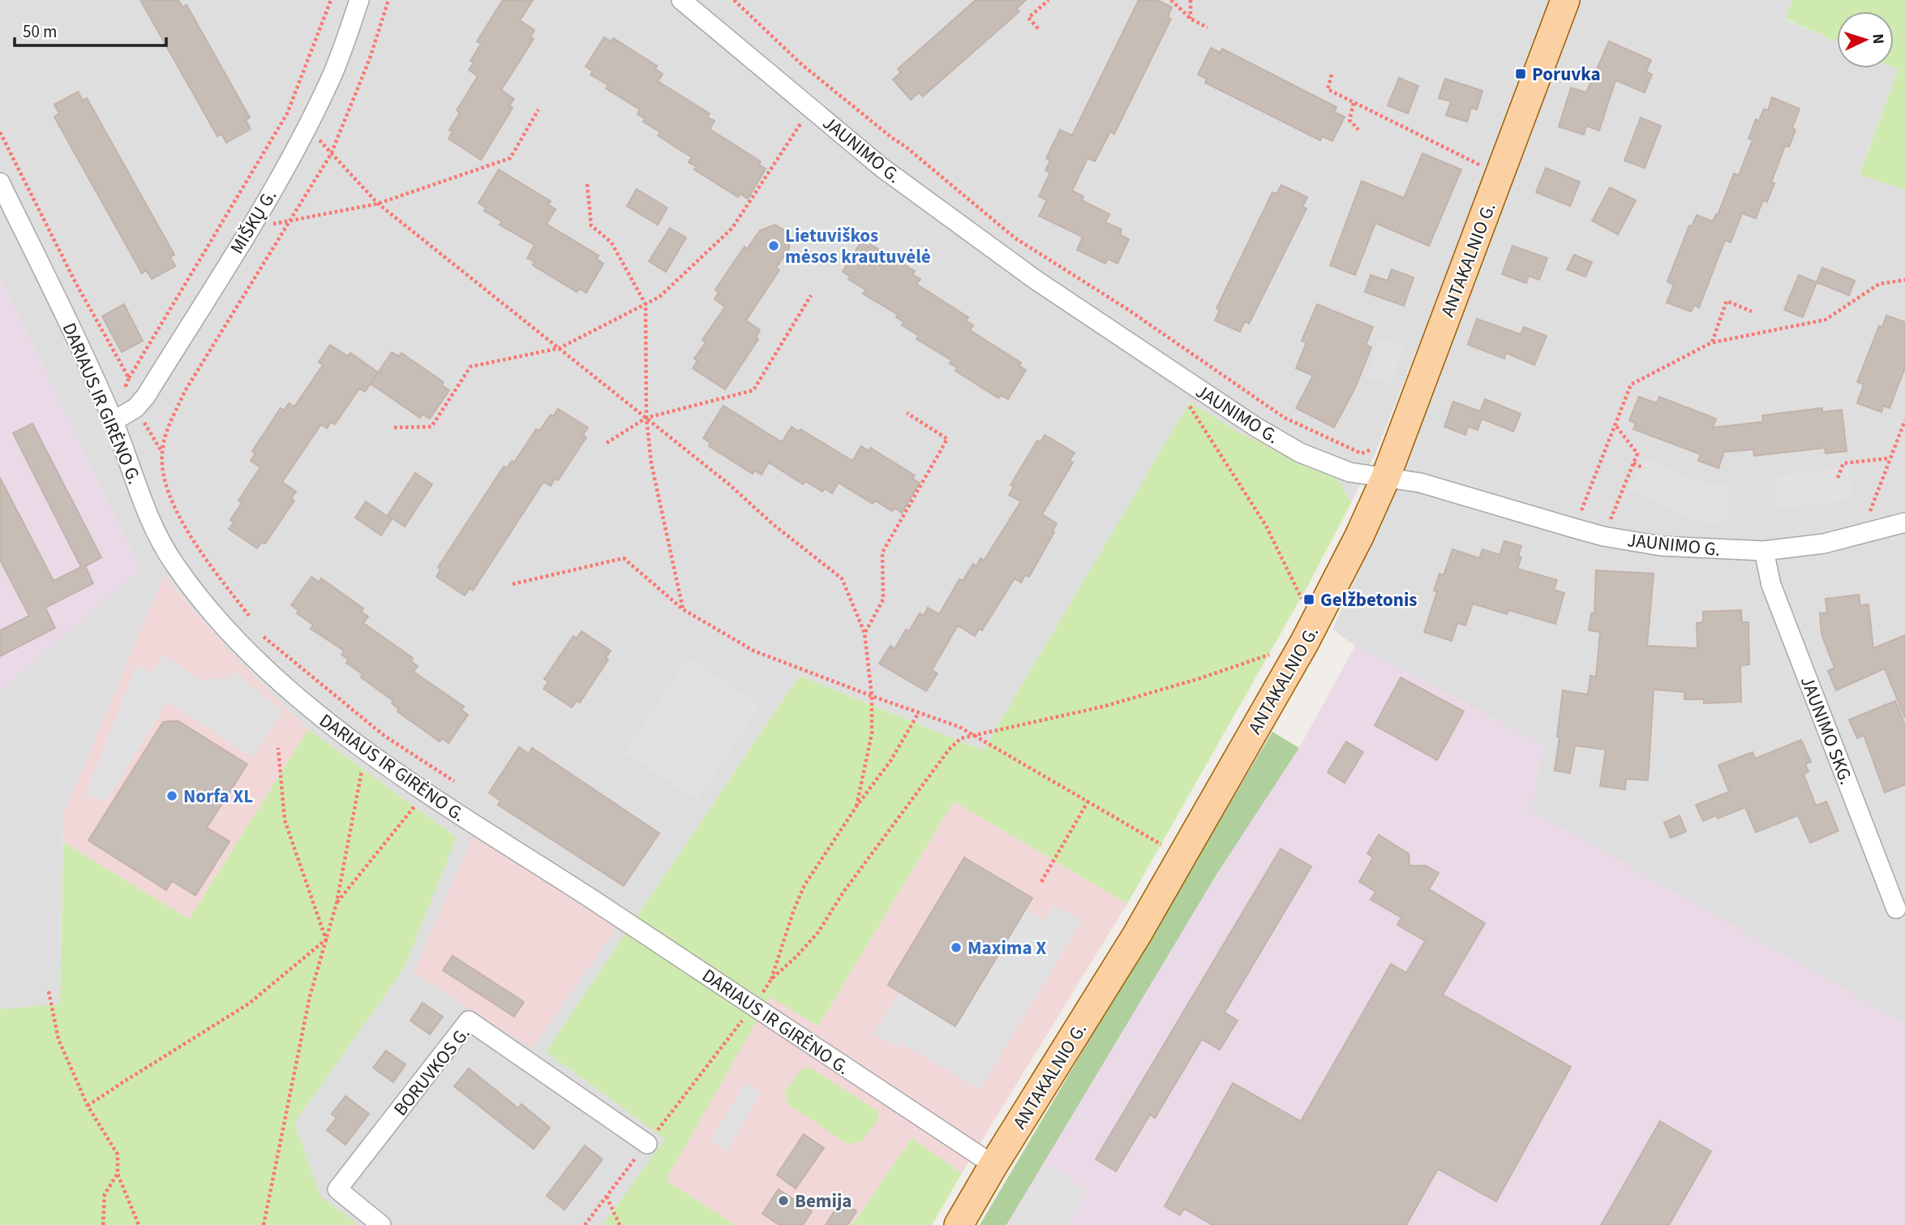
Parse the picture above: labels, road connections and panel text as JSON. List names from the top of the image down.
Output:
{
  "streets": {
    "main road": ["ANTAKALNIO G."],
    "street": [
      "JAUNIMO G.",
      "MIŠKŲ G.",
      "DARIAUS IR GIRĖNO G.",
      "JAUNIMO SKG.",
      "BORUVKOS G."
    ]
  },
  "crossings": [
    ["JAUNIMO G.", "ANTAKALNIO G."],
    ["JAUNIMO G.", "JAUNIMO SKG."],
    ["MIŠKŲ G.", "DARIAUS IR GIRĖNO G."],
    ["ANTAKALNIO G.", "DARIAUS IR GIRĖNO G."]
  ],
  "places": {
    "transit": ["Poruvka", "Gelžbetonis"],
    "other": [
      "Lietuviškos mėsos krautuvėlė",
      "Norfa XL",
      "Maxima X",
      "Bemija"
    ]
  },
  "scale_bar": "50 m",
  "north": "right"
}
